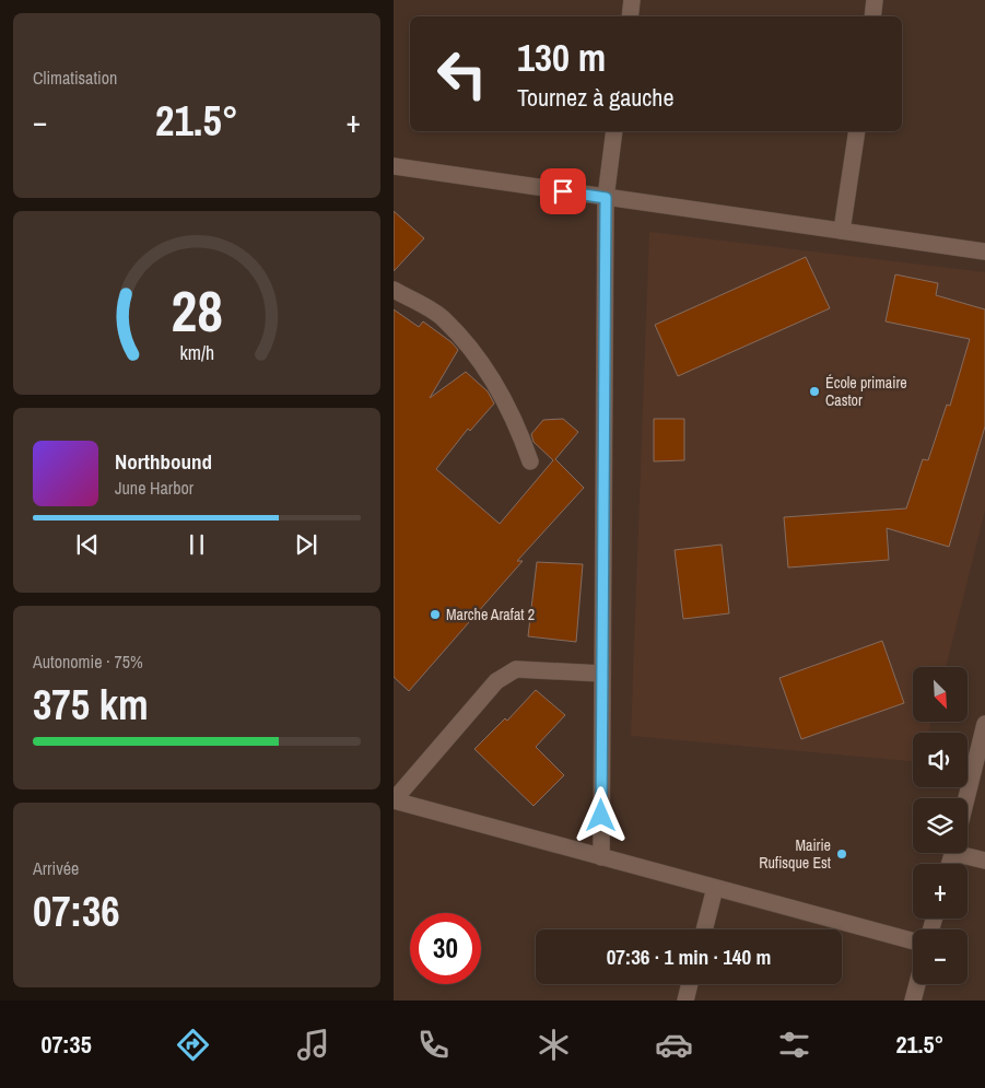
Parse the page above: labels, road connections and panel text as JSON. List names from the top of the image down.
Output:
{
  "places": ["École primaire Castor", "Marche Arafat 2", "Mairie Rufisque Est"],
  "north": "bottom right",
  "page": {
    "tile": [
      "Climatisation",
      ["Autonomie · 75%", "375 km"],
      ["Arrivée", "07:36"]
    ],
    "turn": ["130 m", "Tournez à gauche"],
    "heat": ["−", "21.5°", "+"],
    "song": ["Northbound", "June Harbor"],
    "map_buttons": ["+", "−"],
    "limit": "30",
    "trip": "07:36 · 1 min · 140 m",
    "tabs": ["07:35", "21.5°"],
    "gauge": ["28", "km/h"]
  }
}
